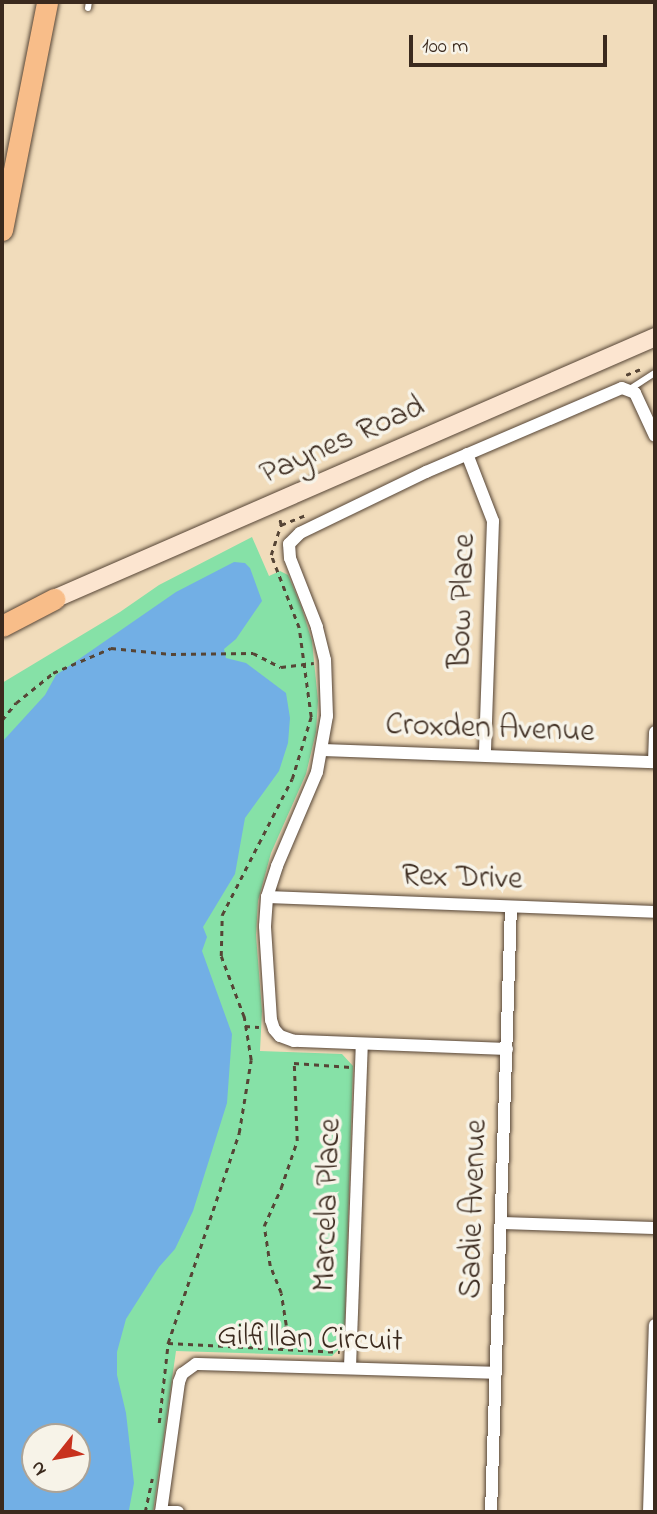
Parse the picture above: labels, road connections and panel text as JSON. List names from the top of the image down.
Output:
{
  "streets": {
    "street": [
      "Paynes Road",
      "Bow Place",
      "Croxden Avenue",
      "Rex Drive",
      "Marcela Place",
      "Sadie Avenue",
      "Gilfillan Circuit"
    ]
  },
  "crossings": [
    ["Bow Place", "Croxden Avenue"],
    ["Rex Drive", "Sadie Avenue"],
    ["Marcela Place", "Gilfillan Circuit"],
    ["Sadie Avenue", "Gilfillan Circuit"]
  ],
  "scale_bar": "100 m",
  "north": "bottom left"
}
